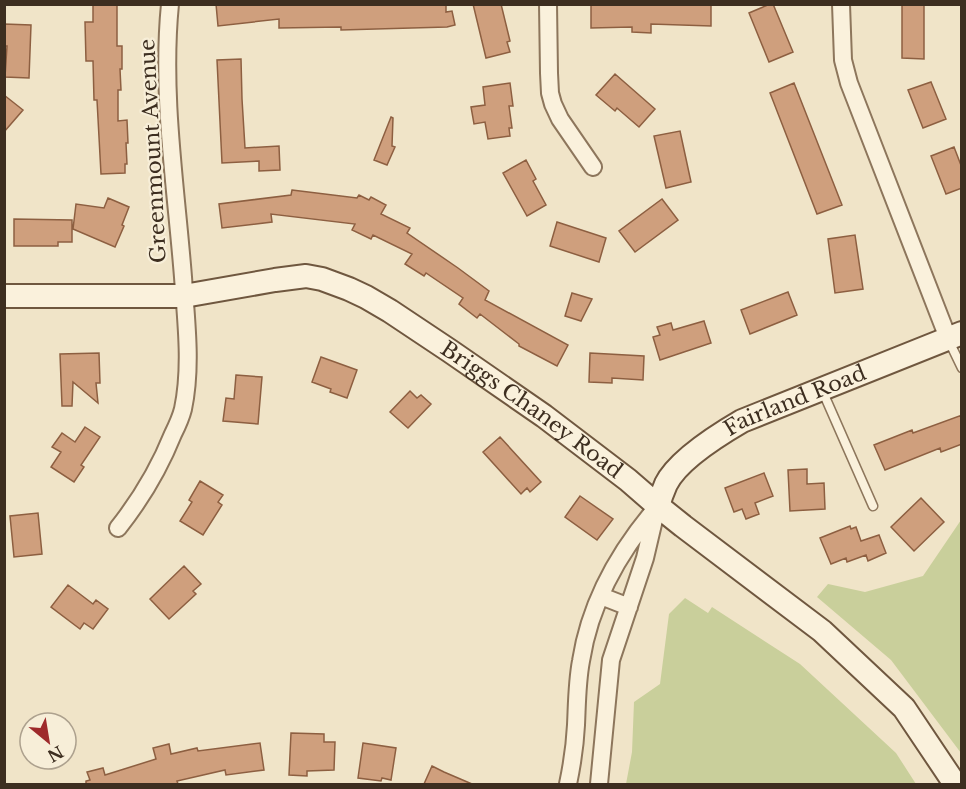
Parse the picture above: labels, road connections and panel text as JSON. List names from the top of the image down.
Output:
{
  "streets": {
    "main road": ["Fairland Road", "Briggs Chaney Road"],
    "street": ["Greenmount Avenue"]
  },
  "crossings": [
    ["Greenmount Avenue", "Briggs Chaney Road"],
    ["Fairland Road", "Briggs Chaney Road"]
  ],
  "north": "bottom right"
}
